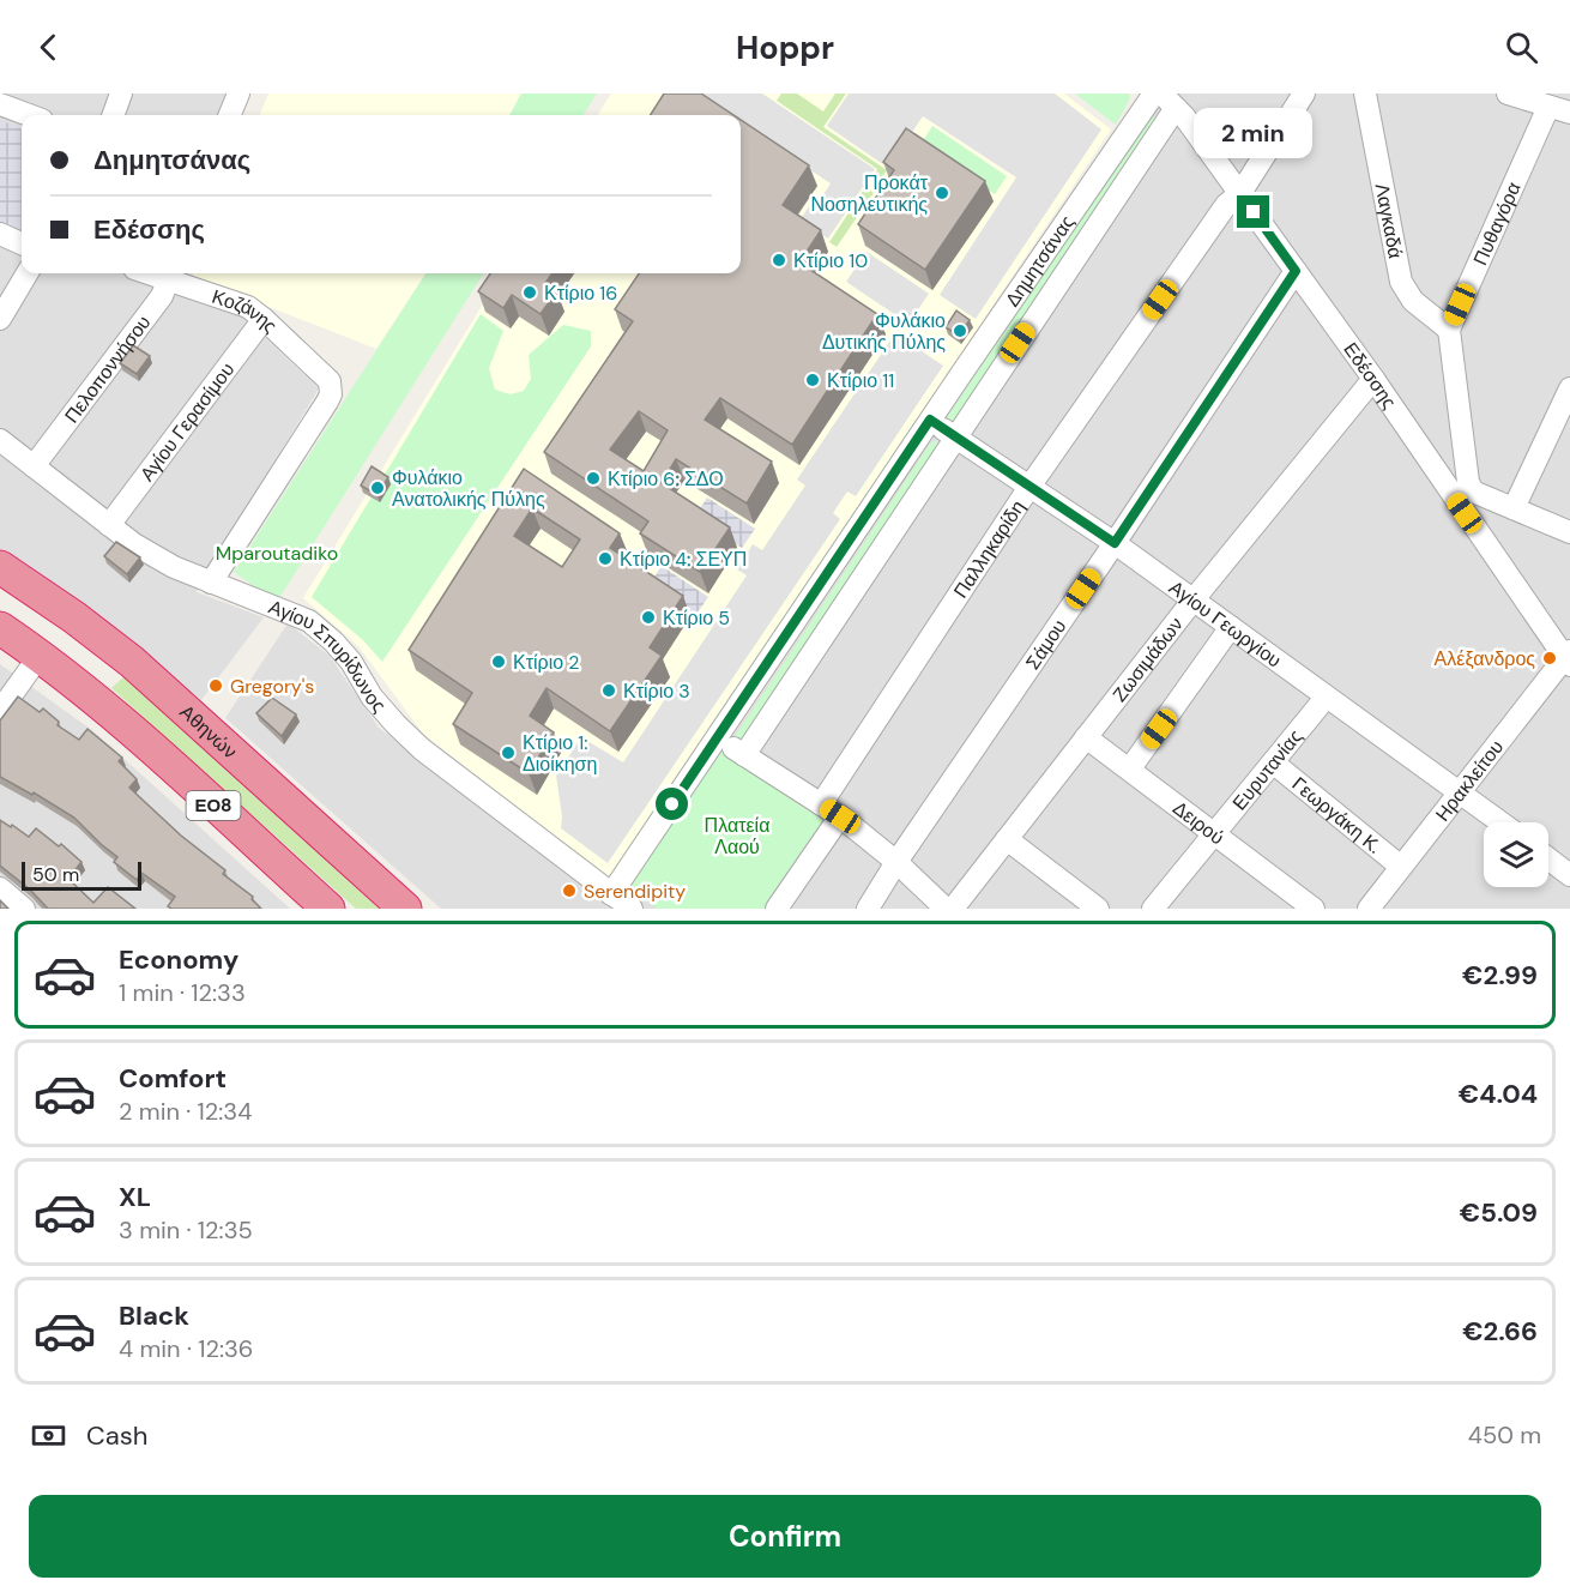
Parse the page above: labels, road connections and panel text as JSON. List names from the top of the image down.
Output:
{
  "streets": {
    "highway": ["Αθηνών", "ΕΟ8"],
    "street": [
      "Λαγκαδά",
      "Πυθαγόρα",
      "Δημητσάνας",
      "Κοζάνης",
      "Πελοποννήσου",
      "Εδέσσης",
      "Αγίου Γερασίμου",
      "Παλληκαρίδη",
      "Αγίου Γεωργίου",
      "Σάμου",
      "Αγίου Σπυρίδωνος",
      "Ζωσιμάδων",
      "Ευρυτανίας",
      "Ηρακλείτου",
      "Γεωργάκη Κ.",
      "Δειρού"
    ]
  },
  "crossings": [
    ["Λαγκαδά", "Πυθαγόρα"],
    ["Δημητσάνας", "Εδέσσης"],
    ["Δημητσάνας", "Αγίου Γεωργίου"],
    ["Δημητσάνας", "Αγίου Σπυρίδωνος"],
    ["Κοζάνης", "Πελοποννήσου"],
    ["Κοζάνης", "Αγίου Γερασίμου"],
    ["Κοζάνης", "Αγίου Σπυρίδωνος"],
    ["Πελοποννήσου", "Αγίου Σπυρίδωνος"],
    ["Εδέσσης", "Παλληκαρίδη"],
    ["Εδέσσης", "Σάμου"],
    ["Εδέσσης", "Ζωσιμάδων"],
    ["Εδέσσης", "Ηρακλείτου"],
    ["Αγίου Γερασίμου", "Αγίου Σπυρίδωνος"],
    ["Παλληκαρίδη", "Αγίου Γεωργίου"],
    ["Αγίου Γεωργίου", "Σάμου"],
    ["Αγίου Γεωργίου", "Ζωσιμάδων"],
    ["Αγίου Γεωργίου", "Ευρυτανίας"],
    ["Αγίου Γεωργίου", "Ηρακλείτου"],
    ["Ζωσιμάδων", "Δειρού"],
    ["Ευρυτανίας", "Γεωργάκη Κ."],
    ["Ευρυτανίας", "Δειρού"],
    ["Ηρακλείτου", "Γεωργάκη Κ."]
  ],
  "parks": ["Mparoutadiko", "Πλατεία Λαού"],
  "places": [
    "Προκάτ Νοσηλευτικής",
    "Κτίριο 10",
    "Κτίριο 16",
    "Φυλάκιο Δυτικής Πύλης",
    "Κτίριο 11",
    "Κτίριο 6: ΣΔΟ",
    "Φυλάκιο Ανατολικής Πύλης",
    "Κτίριο 4: ΣΕΥΠ",
    "Κτίριο 5",
    "Αλέξανδρος",
    "Κτίριο 2",
    "Gregory's",
    "Κτίριο 3",
    "Κτίριο 1: Διοίκηση",
    "Serendipity"
  ],
  "scale_bar": "50 m",
  "page": {
    "header": "Hoppr",
    "bubble": "2 min",
    "banner": ["Δημητσάνας", "Εδέσσης"],
    "scale": "50 m",
    "list": [
      {
        "name": "Economy",
        "note": "1 min · 12:33",
        "value": "€2.99"
      },
      {
        "name": "Comfort",
        "note": "2 min · 12:34",
        "value": "€4.04"
      },
      {
        "name": "XL",
        "note": "3 min · 12:35",
        "value": "€5.09"
      },
      {
        "name": "Black",
        "note": "4 min · 12:36",
        "value": "€2.66"
      }
    ],
    "pay": ["Cash", "450 m"],
    "buttons": "Confirm"
  }
}
